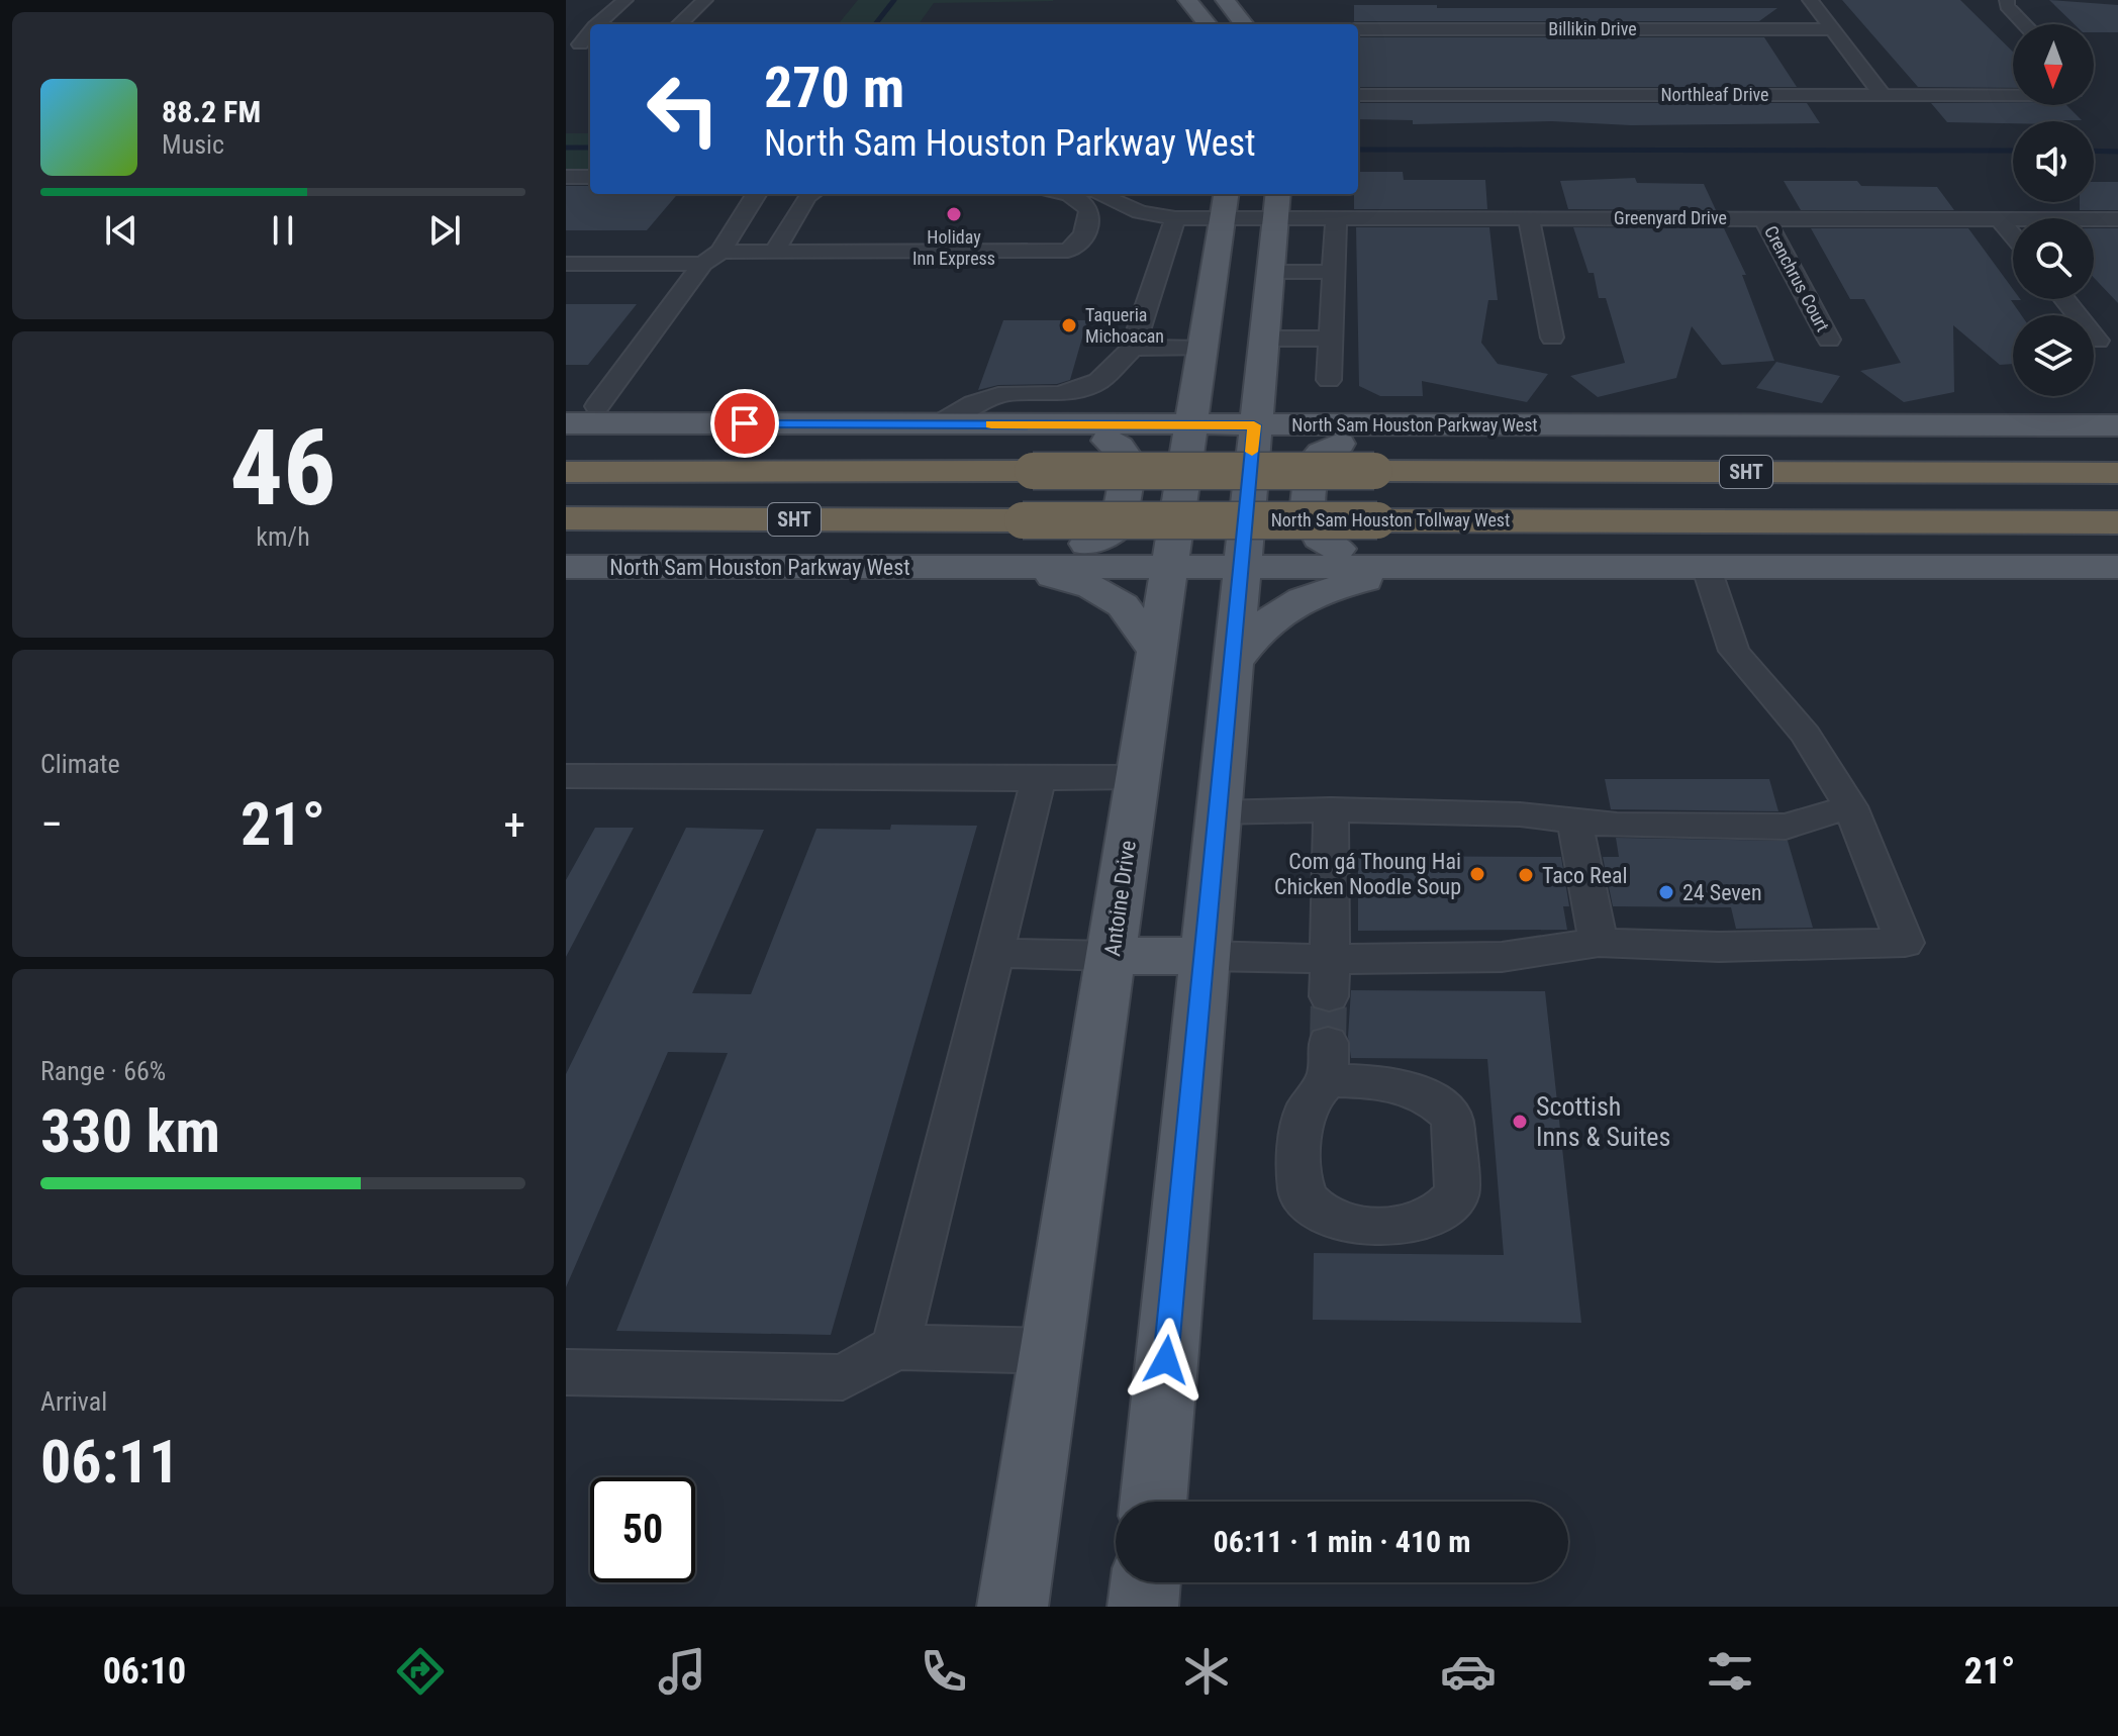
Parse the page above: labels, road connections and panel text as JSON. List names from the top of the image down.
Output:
{
  "streets": {
    "highway": ["SHT", "North Sam Houston Tollway West"],
    "main road": ["North Sam Houston Parkway West", "Antoine Drive"],
    "street": [
      "Billikin Drive",
      "Northleaf Drive",
      "Greenyard Drive",
      "Crenchrus Court"
    ]
  },
  "crossings": [
    ["Greenyard Drive", "Crenchrus Court"],
    ["Greenyard Drive", "Antoine Drive"],
    ["North Sam Houston Parkway West", "Antoine Drive"]
  ],
  "places": [
    "Holiday Inn Express",
    "Taqueria Michoacan",
    "Com gá Thoung Hai Chicken Noodle Soup",
    "Taco Real",
    "24 Seven",
    "Scottish Inns & Suites"
  ],
  "north": "bottom",
  "page": {
    "turn": ["270 m", "North Sam Houston Parkway West"],
    "song": ["88.2 FM", "Music"],
    "tile": [
      ["46", "km/h"],
      "Climate",
      ["Range · 66%", "330 km"],
      ["Arrival", "06:11"]
    ],
    "heat": ["−", "21°", "+"],
    "limit": "50",
    "trip": "06:11 · 1 min · 410 m",
    "tabs": ["06:10", "21°"]
  }
}
